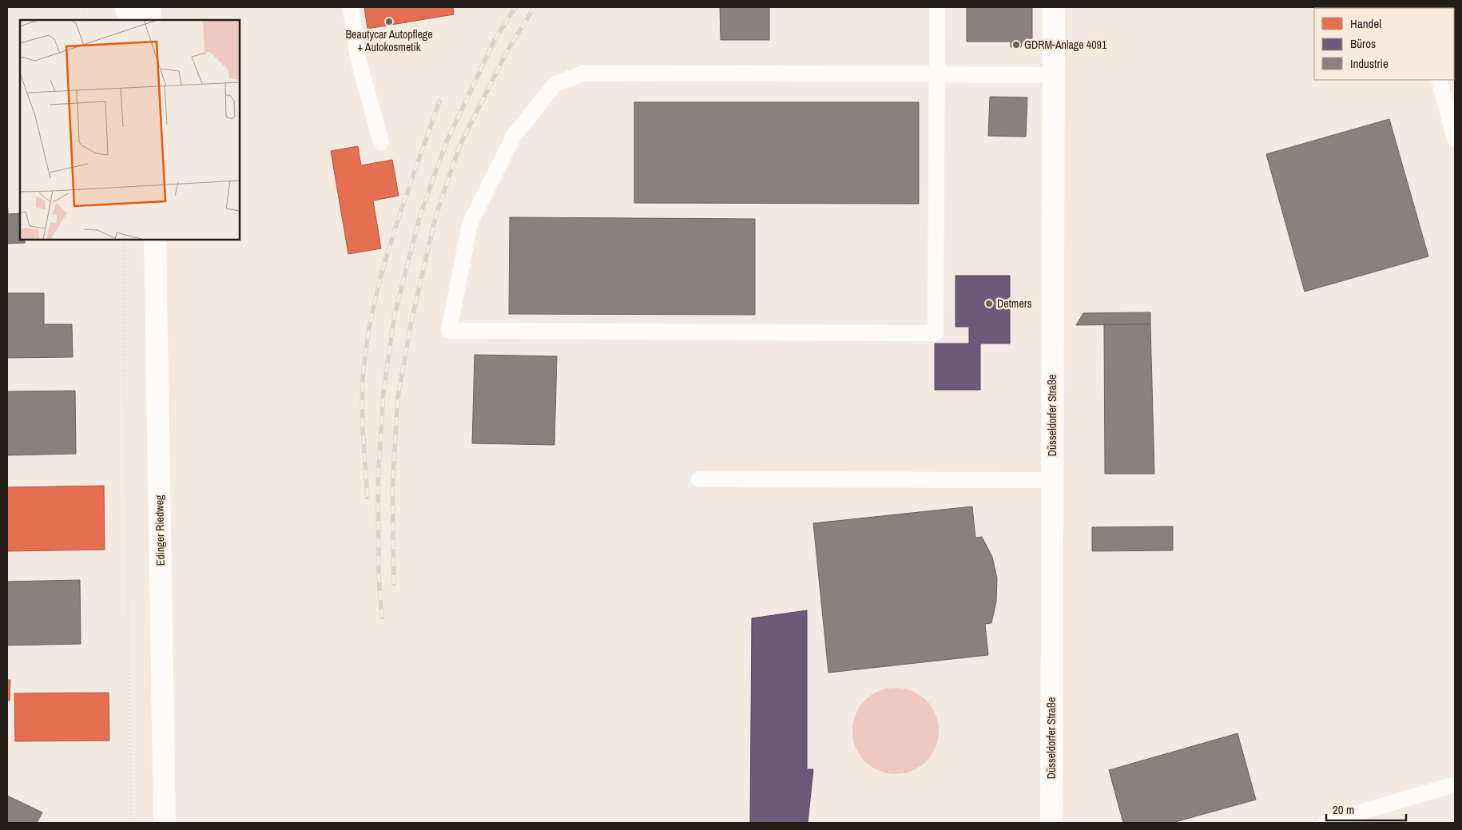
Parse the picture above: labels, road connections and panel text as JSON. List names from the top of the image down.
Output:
{
  "streets": {
    "street": ["Düsseldorfer Straße", "Edinger Riedweg"]
  },
  "places": ["Beautycar Autopflege + Autokosmetik", "GDRM-Anlage 4091", "Detmers"],
  "legend": ["Handel", "Büros", "Industrie"],
  "scale_bar": "20 m"
}
